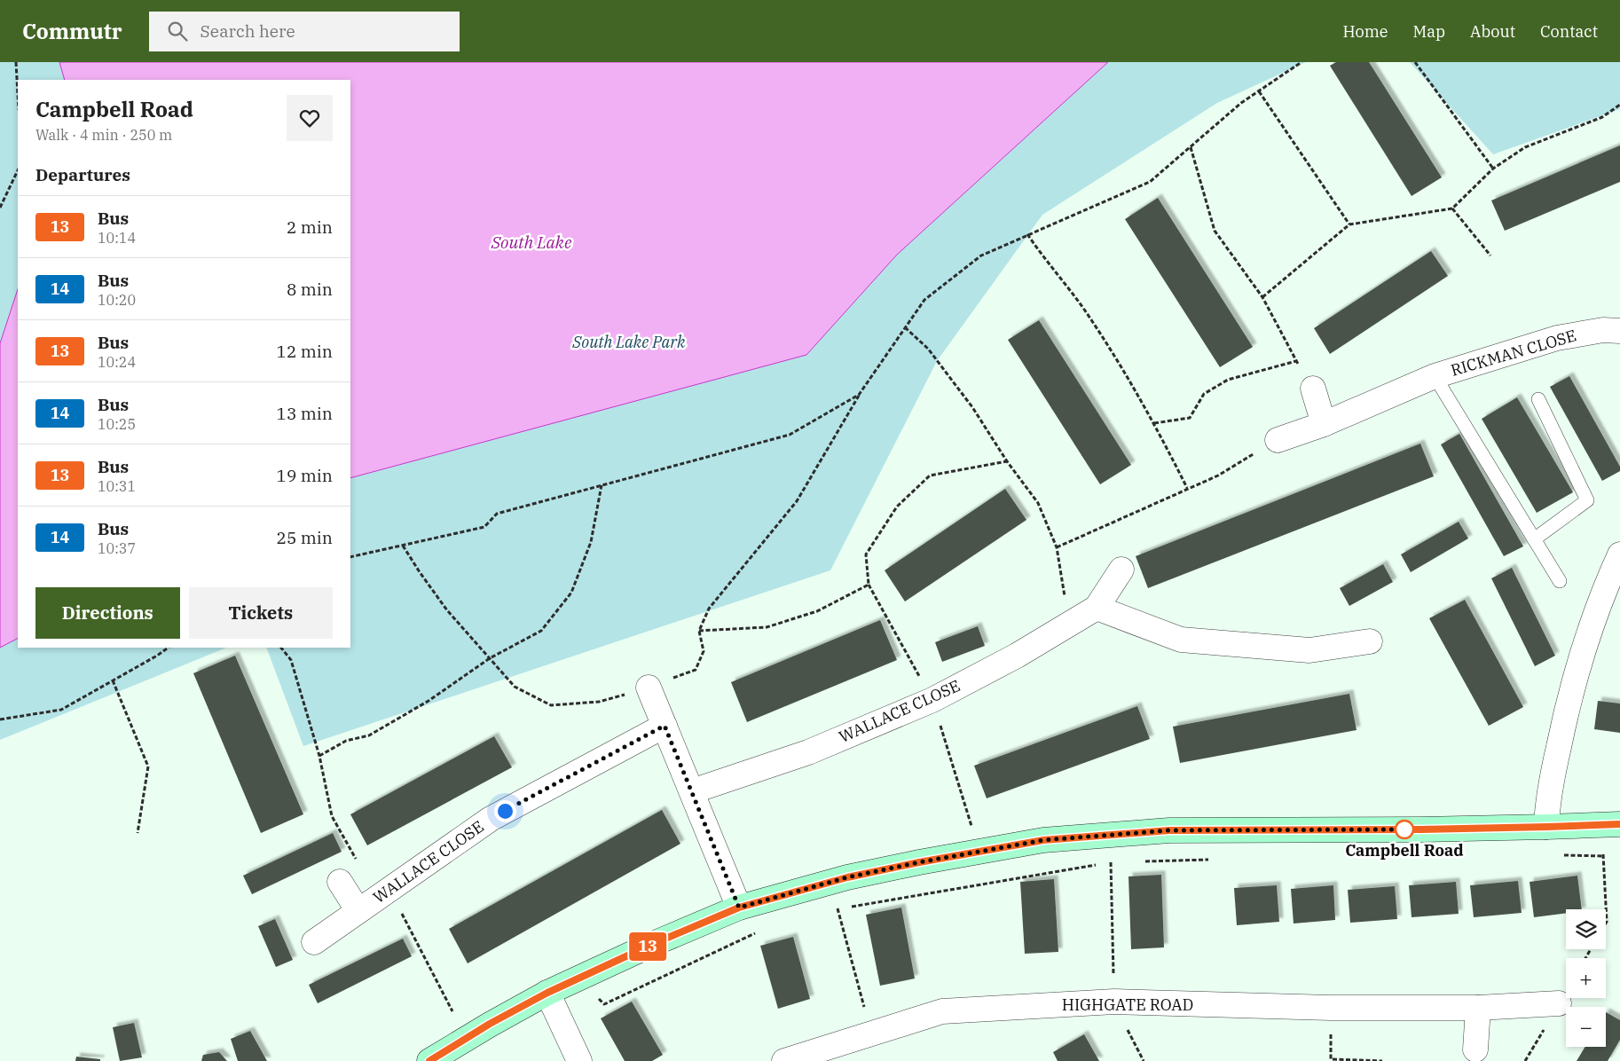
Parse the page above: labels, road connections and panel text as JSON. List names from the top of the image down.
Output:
{
  "streets": {
    "street": ["RICKMAN CLOSE", "WALLACE CLOSE", "HIGHGATE ROAD"]
  },
  "water": ["South Lake"],
  "parks": ["South Lake Park"],
  "places": ["Campbell Road"],
  "lines": ["bus line 13"],
  "page": {
    "header": "Commutr",
    "search": "Search here",
    "nav": [
      "Home",
      "Map",
      "About",
      "Contact"
    ],
    "on_map": "13",
    "heading": [
      ["Campbell Road", "Walk · 4 min · 250 m"],
      "Departures"
    ],
    "list": [
      {
        "mark": "13",
        "name": "Bus",
        "note": "10:14",
        "value": "2 min"
      },
      {
        "mark": "14",
        "name": "Bus",
        "note": "10:20",
        "value": "8 min"
      },
      {
        "mark": "13",
        "name": "Bus",
        "note": "10:24",
        "value": "12 min"
      },
      {
        "mark": "14",
        "name": "Bus",
        "note": "10:25",
        "value": "13 min"
      },
      {
        "mark": "13",
        "name": "Bus",
        "note": "10:31",
        "value": "19 min"
      },
      {
        "mark": "14",
        "name": "Bus",
        "note": "10:37",
        "value": "25 min"
      }
    ],
    "buttons": ["Directions", "Tickets"],
    "map_buttons": ["+", "−"]
  }
}
